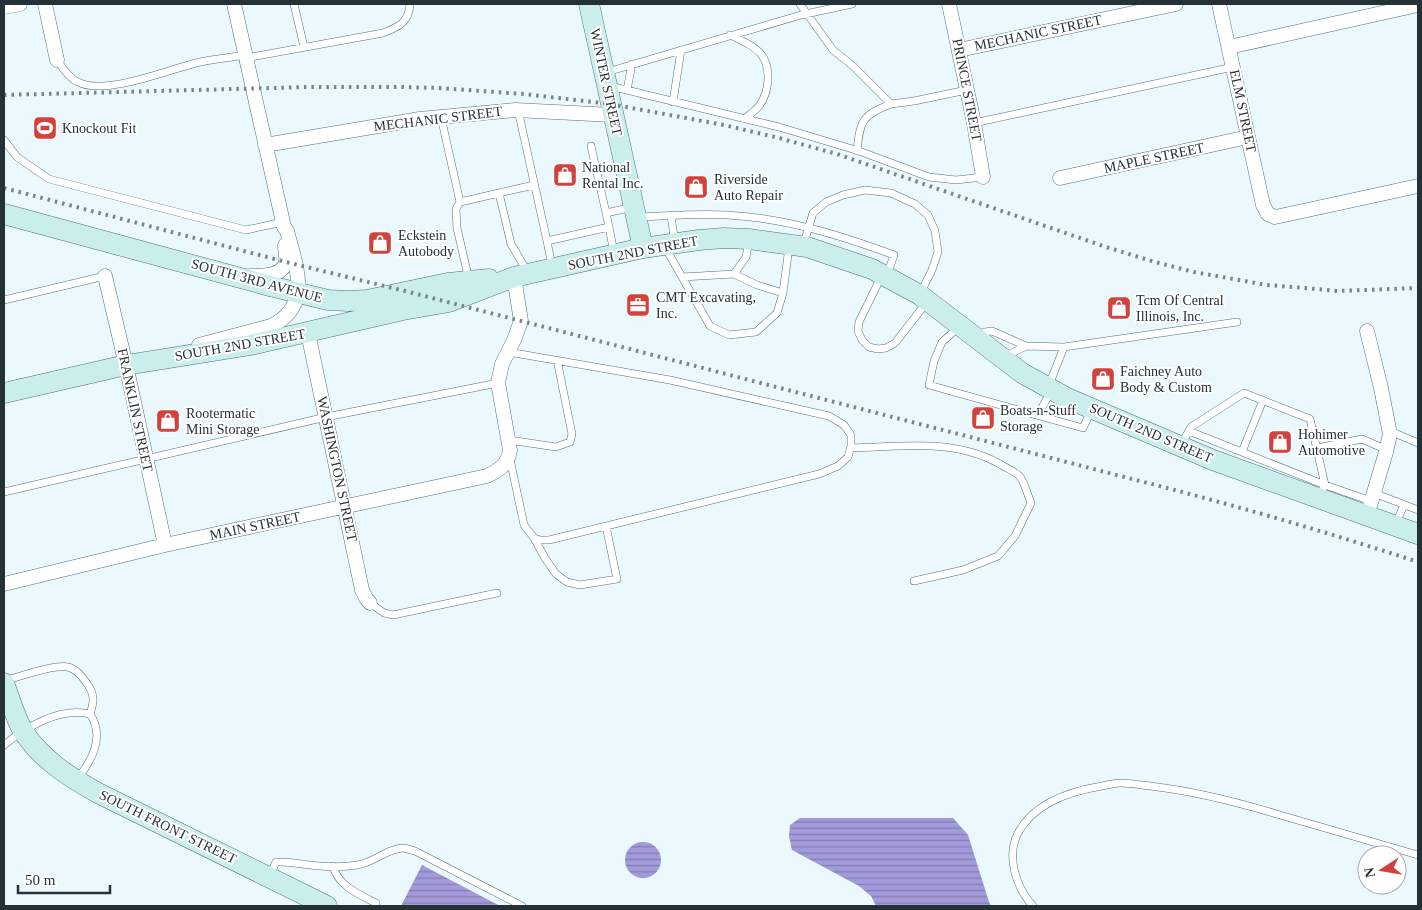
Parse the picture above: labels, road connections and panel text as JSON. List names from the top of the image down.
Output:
{
  "streets": {
    "main road": [
      "WINTER STREET",
      "SOUTH 2ND STREET",
      "SOUTH 3RD AVENUE",
      "SOUTH FRONT STREET"
    ],
    "street": [
      "MECHANIC STREET",
      "PRINCE STREET",
      "ELM STREET",
      "MAPLE STREET",
      "FRANKLIN STREET",
      "WASHINGTON STREET",
      "MAIN STREET"
    ]
  },
  "crossings": [
    ["MECHANIC STREET", "WINTER STREET"],
    ["MECHANIC STREET", "PRINCE STREET"],
    ["WINTER STREET", "SOUTH 2ND STREET"],
    ["ELM STREET", "MAPLE STREET"],
    ["SOUTH 2ND STREET", "SOUTH 3RD AVENUE"],
    ["SOUTH 2ND STREET", "FRANKLIN STREET"],
    ["SOUTH 2ND STREET", "WASHINGTON STREET"],
    ["FRANKLIN STREET", "MAIN STREET"],
    ["WASHINGTON STREET", "MAIN STREET"]
  ],
  "places": {
    "sports": ["Knockout Fit"],
    "shop": [
      "National Rental Inc.",
      "Riverside Auto Repair",
      "Eckstein Autobody",
      "Tcm Of Central Illinois, Inc.",
      "Faichney Auto Body & Custom",
      "Boats-n-Stuff Storage",
      "Rootermatic Mini Storage",
      "Hohimer Automotive"
    ],
    "office": ["CMT Excavating, Inc."]
  },
  "scale_bar": "50 m",
  "north": "left"
}
